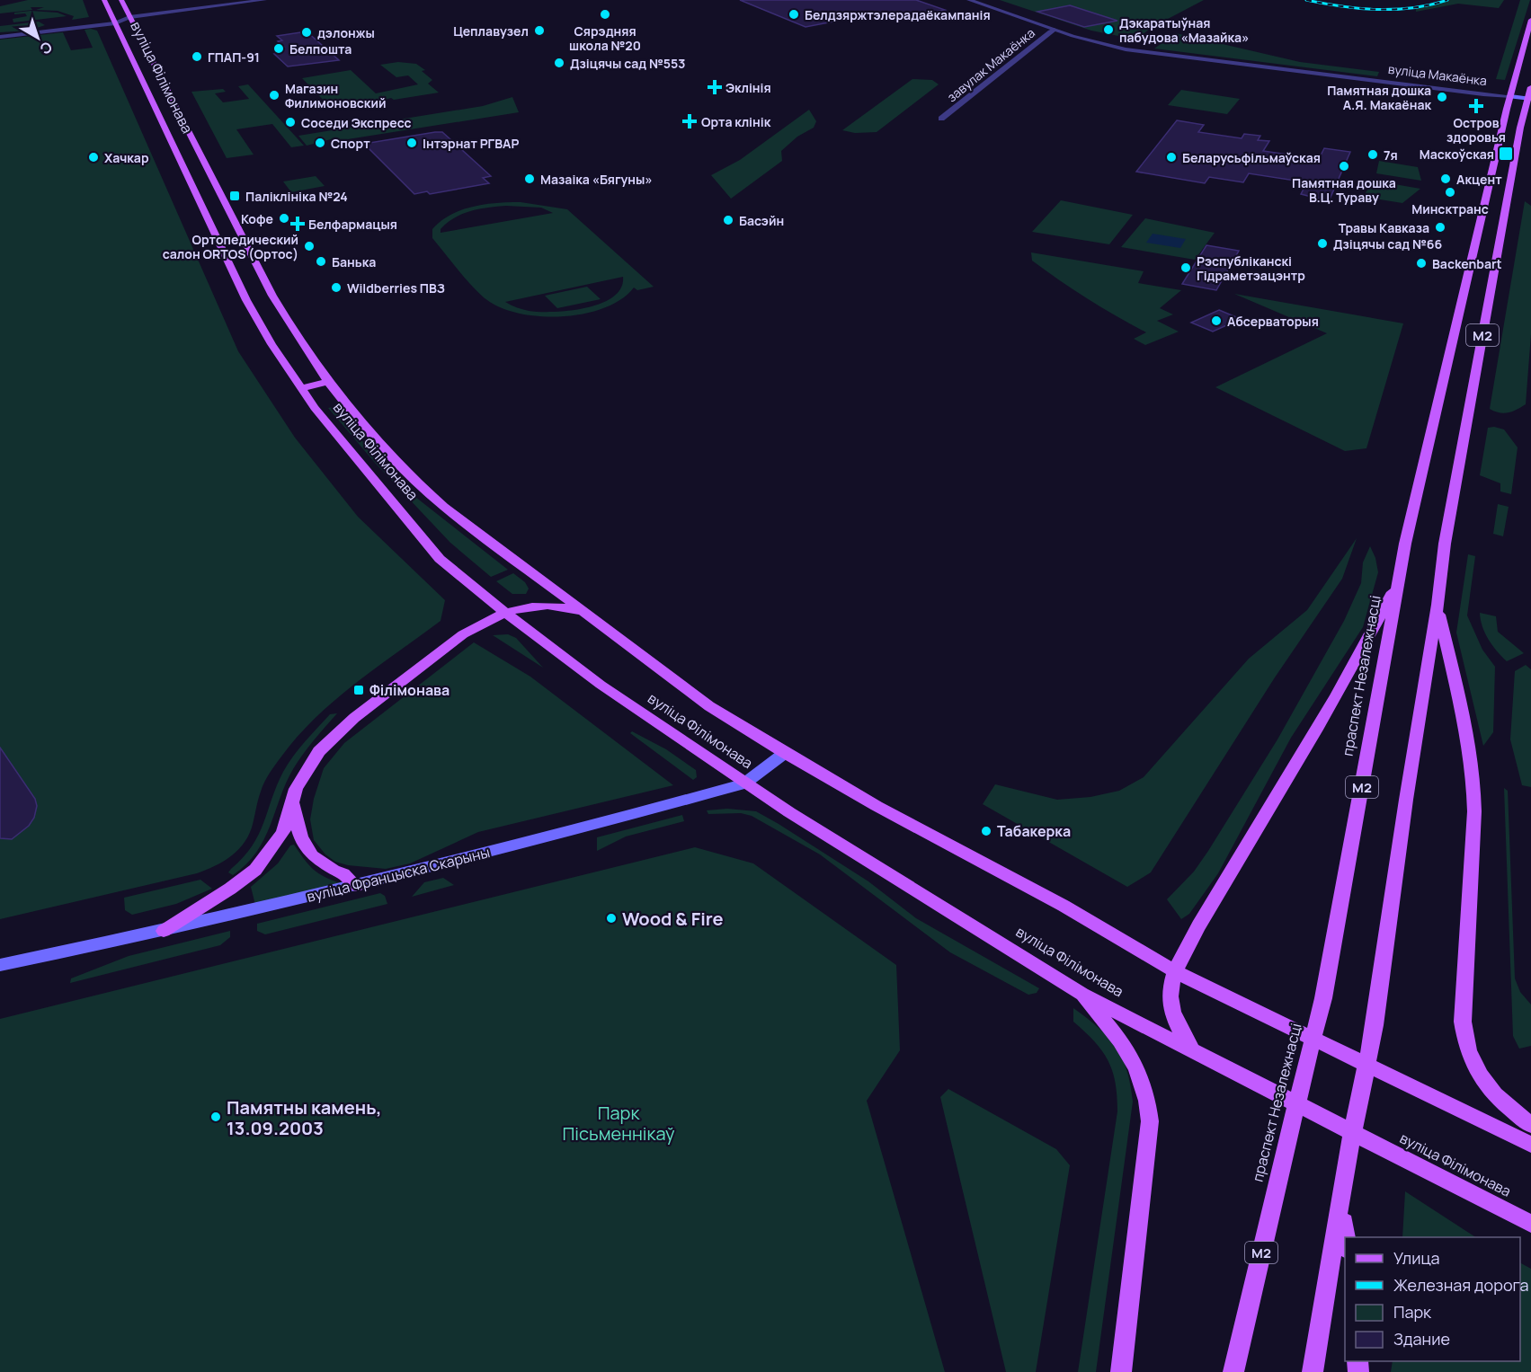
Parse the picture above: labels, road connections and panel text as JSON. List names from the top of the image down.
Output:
{
  "streets": {
    "main road": [
      "вуліца Філімонава",
      "М2",
      "праспект Незалежнасці",
      "вуліца Францыска Скарыны"
    ],
    "street": ["завулак Макаёнка", "вуліца Макаёнка"]
  },
  "crossings": [
    ["завулак Макаёнка", "вуліца Макаёнка"],
    ["вуліца Макаёнка", "праспект Незалежнасці"],
    ["вуліца Філімонава", "вуліца Францыска Скарыны"]
  ],
  "parks": ["Парк Пісьменнікаў"],
  "places": {
    "other": [
      "Сярэдняя школа №20",
      "Белдзяржтэлерадаёкампанія",
      "Дэкаратыўная пабудова «Мазайка»",
      "Цеплавузел",
      "дэлонжы",
      "Белпошта",
      "ГПАП-91",
      "Дзіцячы сад №553",
      "Магазин Филимоновский",
      "Памятная дошка А.Я. Макаёнак",
      "Соседи Экспресс",
      "Спорт",
      "Інтэрнат РГВАР",
      "7я",
      "Хачкар",
      "Беларусьфільмаўская",
      "Памятная дошка В.Ц. Тураву",
      "Мазаіка «Бягуны»",
      "Акцент",
      "Минсктранс",
      "Кофе",
      "Басэйн",
      "Травы Кавказа",
      "Дзіцячы сад №66",
      "Ортопедический салон ORTOS (Ортос)",
      "Банька",
      "Backenbart",
      "Рэспубліканскі Гідраметэацэнтр",
      "Wildberries ПВЗ",
      "Абсерваторыя",
      "Табакерка",
      "Wood & Fire",
      "Памятны камень, 13.09.2003"
    ],
    "health": [
      "Эклінія",
      "Остров здоровья",
      "Орта клінік",
      "Белфармацыя"
    ],
    "transit": ["Маскоўская", "Паліклініка №24", "Філімонава"]
  },
  "legend": [
    "Улица",
    "Железная дорога",
    "Парк",
    "Здание"
  ],
  "north": "bottom right"
}
